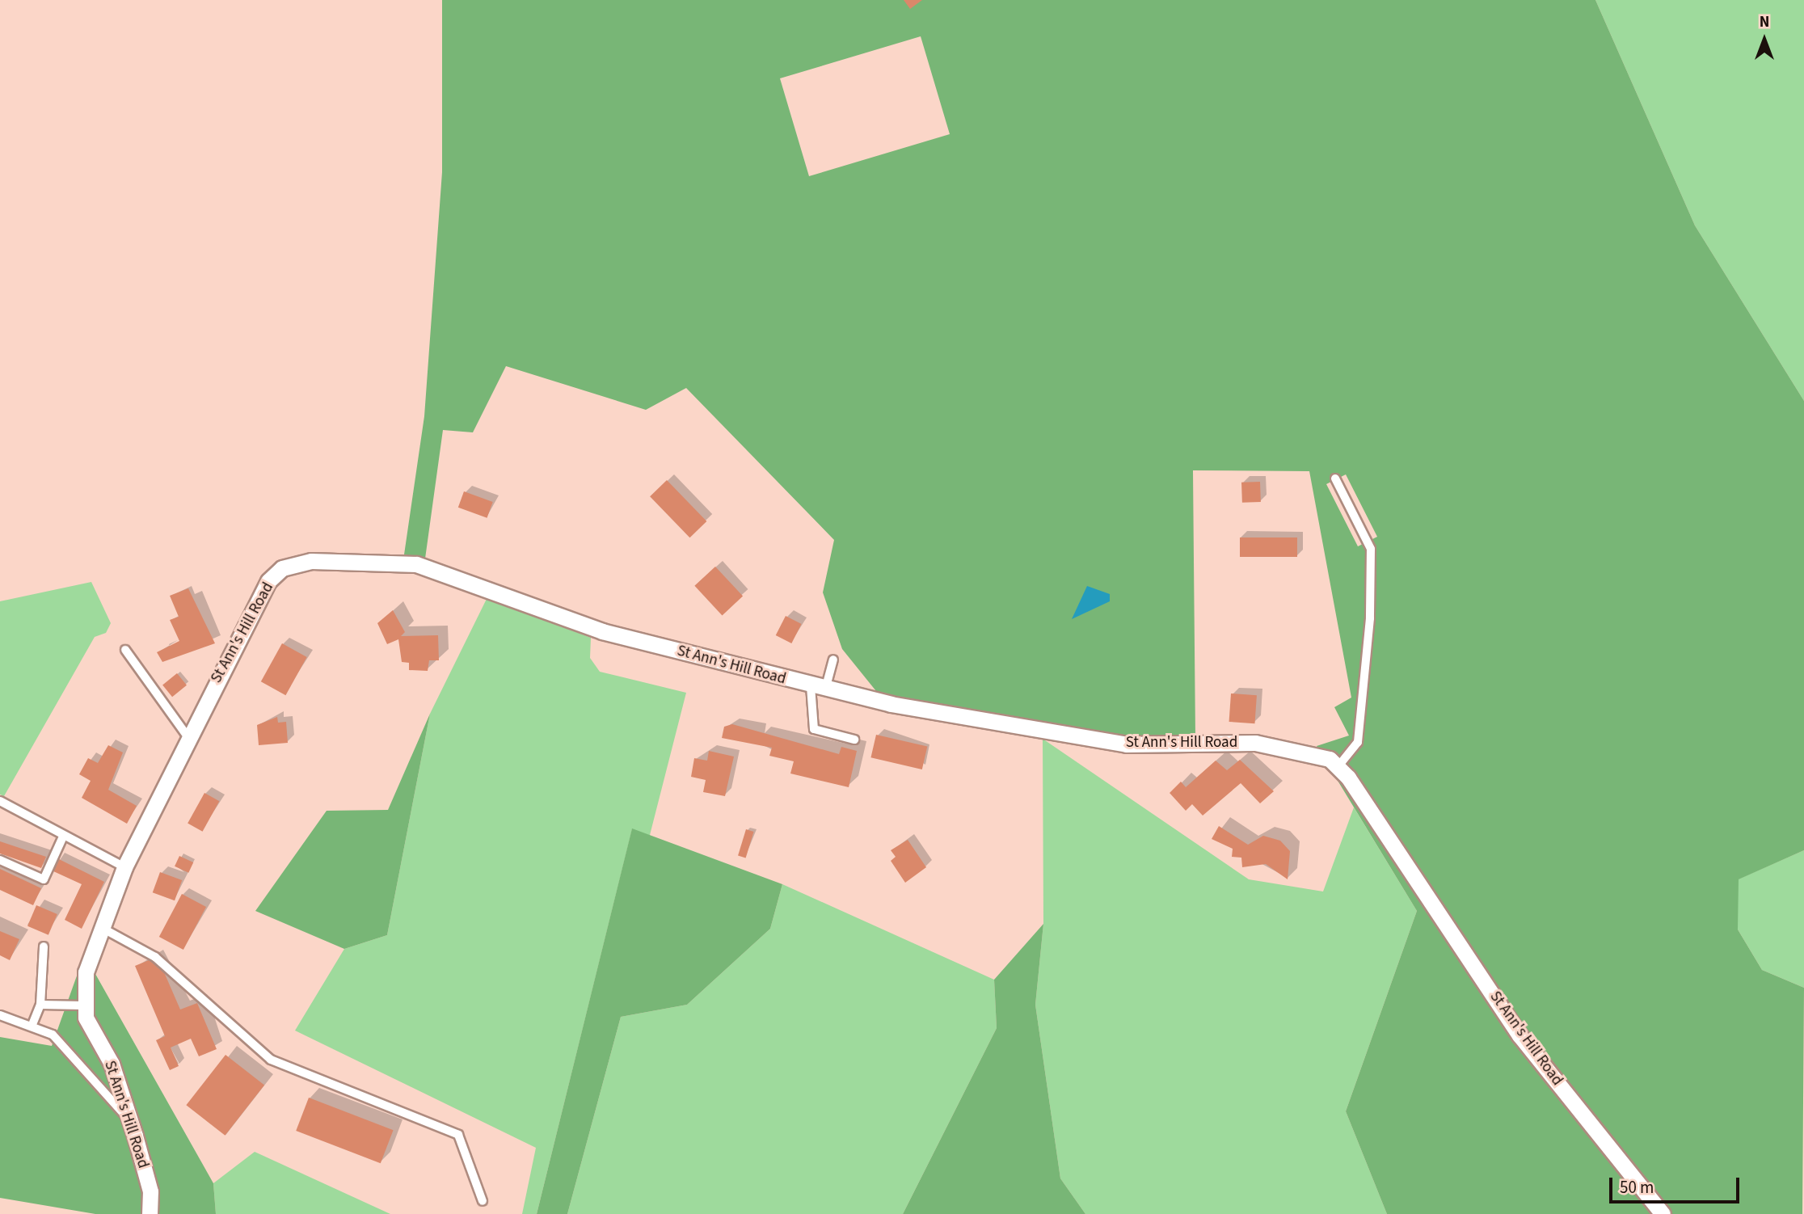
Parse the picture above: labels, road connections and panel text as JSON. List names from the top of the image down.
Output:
{
  "streets": {
    "street": ["St Ann's Hill Road"]
  },
  "scale_bar": "50 m",
  "north": "top"
}
